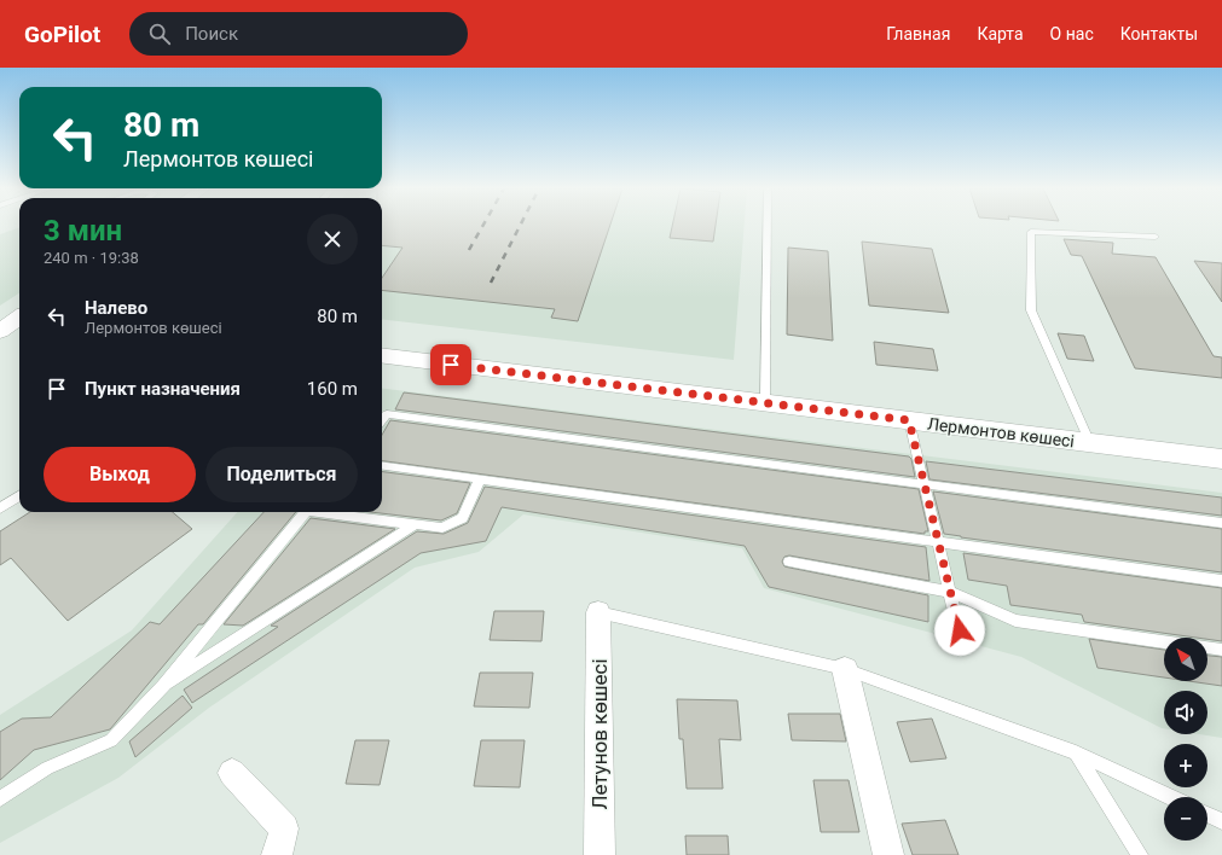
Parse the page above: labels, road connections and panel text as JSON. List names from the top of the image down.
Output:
{
  "streets": {
    "street": ["Лермонтов көшесі", "Летунов көшесі"]
  },
  "north": "top left",
  "page": {
    "header": "GoPilot",
    "search": "Поиск",
    "nav": [
      "Главная",
      "Карта",
      "О нас",
      "Контакты"
    ],
    "turn": ["80 m", "Лермонтов көшесі"],
    "heading": ["3 мин", "240 m · 19:38"],
    "list": [
      {
        "name": "Налево",
        "note": "Лермонтов көшесі",
        "value": "80 m"
      },
      {
        "name": "Пункт назначения",
        "value": "160 m"
      }
    ],
    "buttons": ["Выход", "Поделиться"],
    "map_buttons": ["+", "−"]
  }
}
